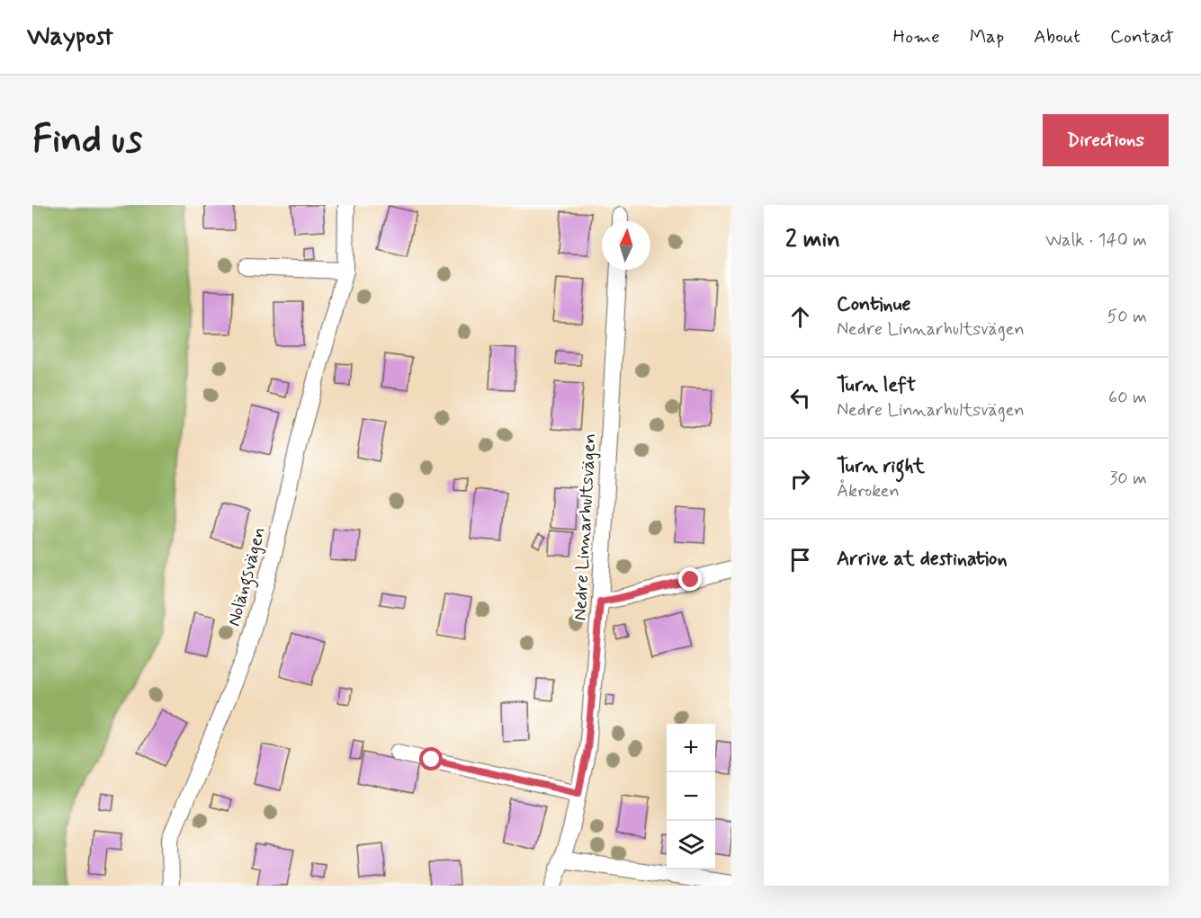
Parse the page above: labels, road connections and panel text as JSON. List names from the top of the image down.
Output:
{
  "streets": {
    "street": ["Nedre Linnarhultsvägen", "Nolängsvägen"]
  },
  "north": "top",
  "page": {
    "header": "Waypost",
    "nav": [
      "Home",
      "Map",
      "About",
      "Contact"
    ],
    "buttons": "Directions",
    "title": "Find us",
    "heading": ["2 min", "Walk · 140 m"],
    "list": [
      ["Continue", "Nedre Linnarhultsvägen", "50 m"],
      ["Turn left", "Nedre Linnarhultsvägen", "60 m"],
      ["Turn right", "Åkroken", "30 m"],
      "Arrive at destination"
    ],
    "map_buttons": ["+", "−"]
  }
}
